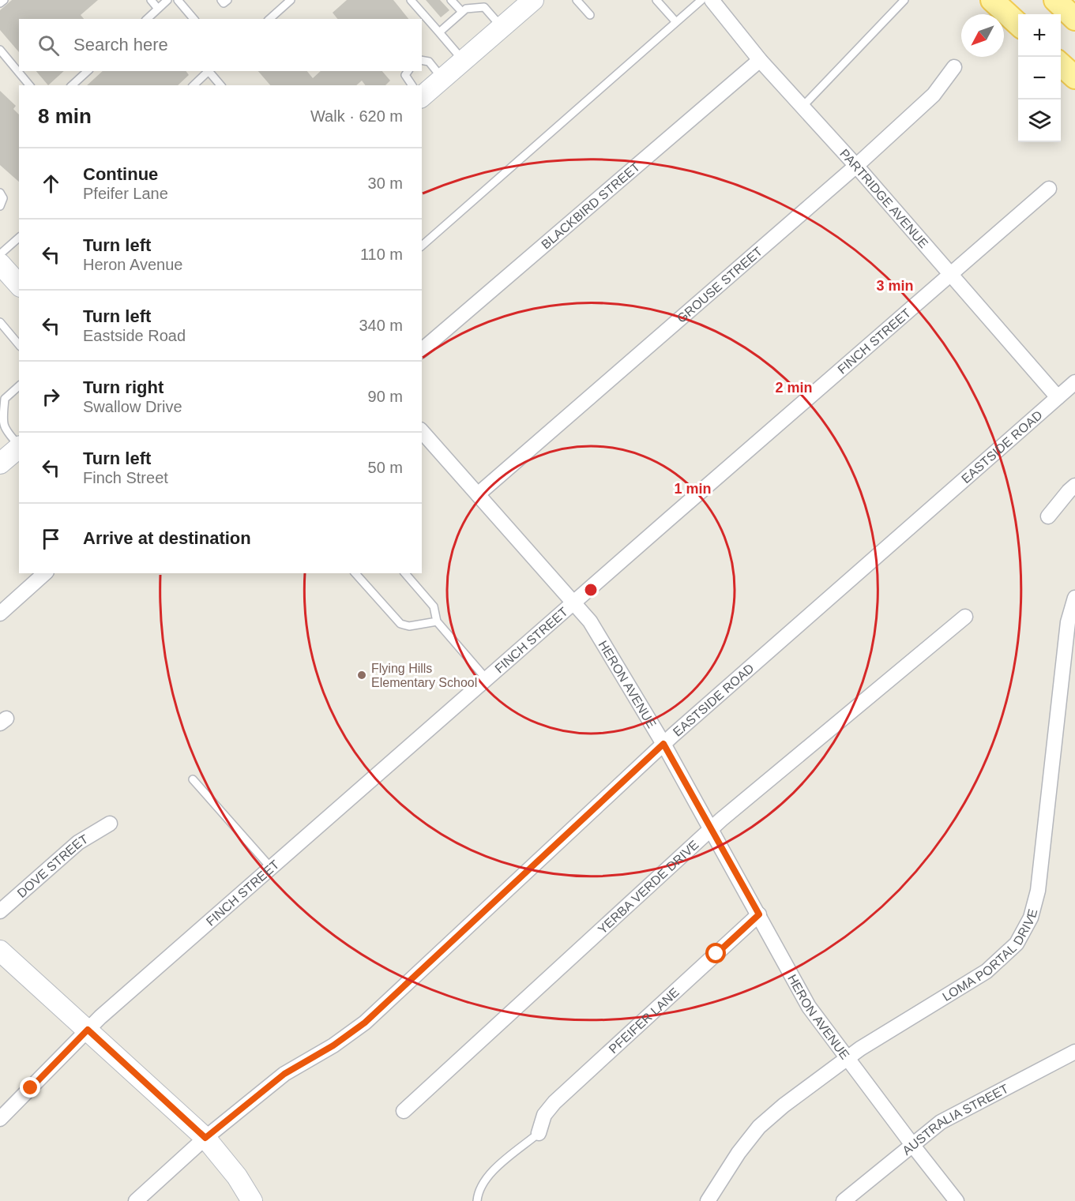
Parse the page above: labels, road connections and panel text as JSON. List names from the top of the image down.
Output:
{
  "streets": {
    "street": [
      "PARTRIDGE AVENUE",
      "BLACKBIRD STREET",
      "GROUSE STREET",
      "FINCH STREET",
      "EASTSIDE ROAD",
      "HERON AVENUE",
      "DOVE STREET",
      "YERBA VERDE DRIVE",
      "LOMA PORTAL DRIVE",
      "PFEIFER LANE",
      "AUSTRALIA STREET"
    ]
  },
  "crossings": [
    ["PARTRIDGE AVENUE", "BLACKBIRD STREET"],
    ["PARTRIDGE AVENUE", "GROUSE STREET"],
    ["PARTRIDGE AVENUE", "FINCH STREET"],
    ["PARTRIDGE AVENUE", "EASTSIDE ROAD"],
    ["GROUSE STREET", "HERON AVENUE"],
    ["FINCH STREET", "HERON AVENUE"],
    ["EASTSIDE ROAD", "HERON AVENUE"],
    ["HERON AVENUE", "YERBA VERDE DRIVE"],
    ["HERON AVENUE", "LOMA PORTAL DRIVE"],
    ["HERON AVENUE", "PFEIFER LANE"],
    ["HERON AVENUE", "AUSTRALIA STREET"]
  ],
  "places": ["Flying Hills Elementary School"],
  "north": "bottom left",
  "page": {
    "map_buttons": ["+", "−"],
    "search": "Search here",
    "heading": ["8 min", "Walk · 620 m"],
    "list": [
      ["Continue", "Pfeifer Lane", "30 m"],
      ["Turn left", "Heron Avenue", "110 m"],
      ["Turn left", "Eastside Road", "340 m"],
      ["Turn right", "Swallow Drive", "90 m"],
      ["Turn left", "Finch Street", "50 m"],
      "Arrive at destination"
    ]
  },
  "rings": ["3 min", "2 min", "1 min"]
}
